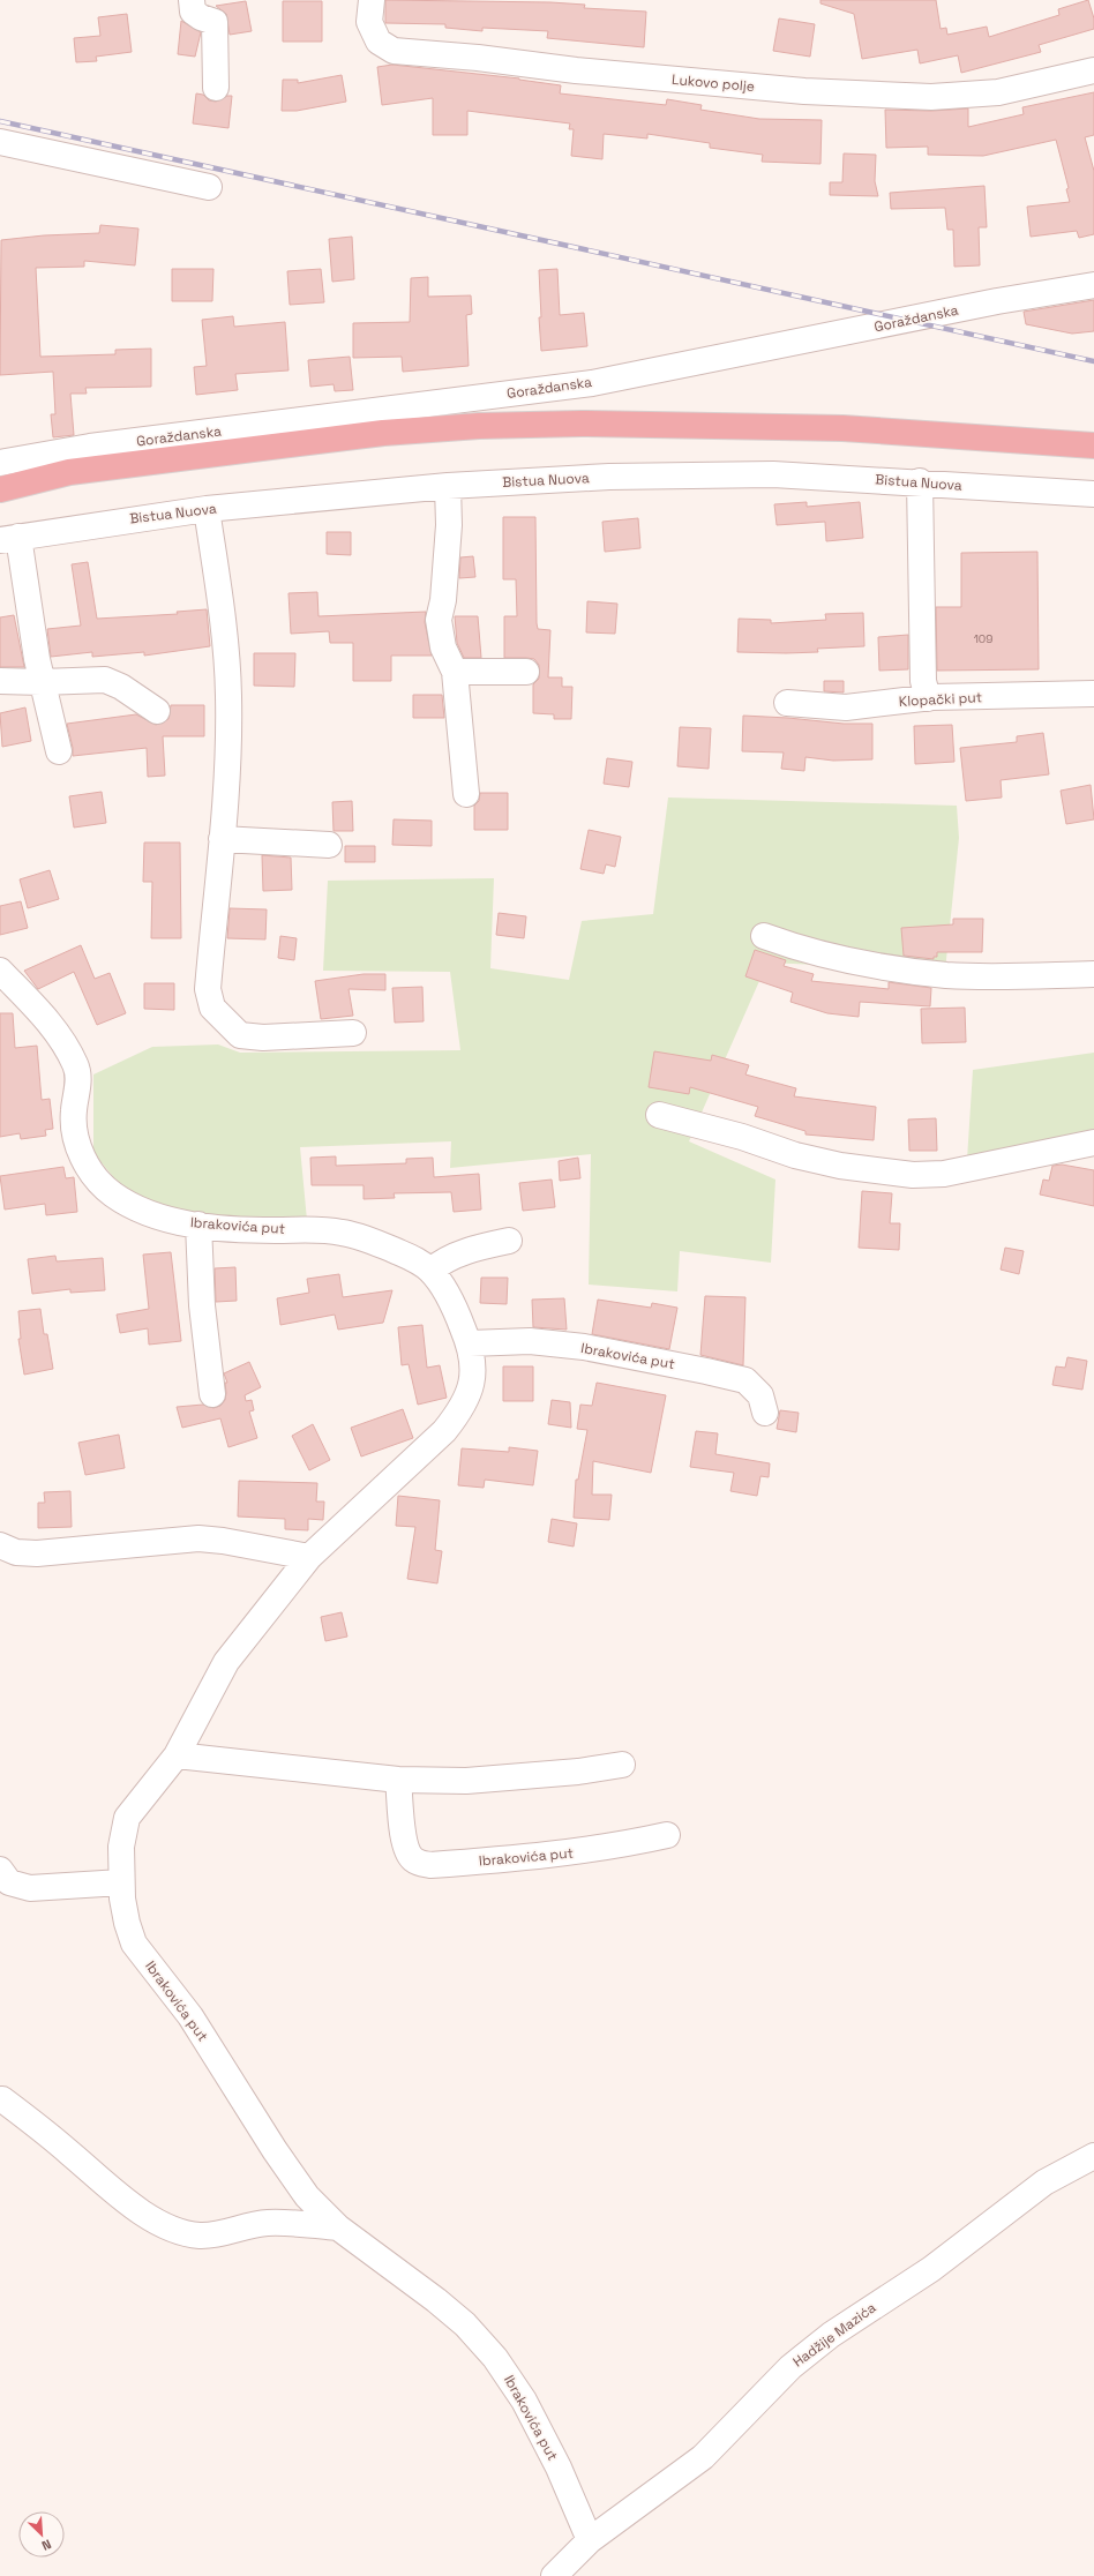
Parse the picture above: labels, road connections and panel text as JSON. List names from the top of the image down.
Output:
{
  "streets": {
    "street": [
      "Lukovo polje",
      "Goraždanska",
      "Bistua Nuova",
      "Klopački put",
      "Ibrakovića put",
      "Hadžije Mazića"
    ]
  },
  "crossings": [
    ["Ibrakovića put", "Hadžije Mazića"]
  ],
  "house_numbers": ["109"],
  "north": "bottom right"
}
